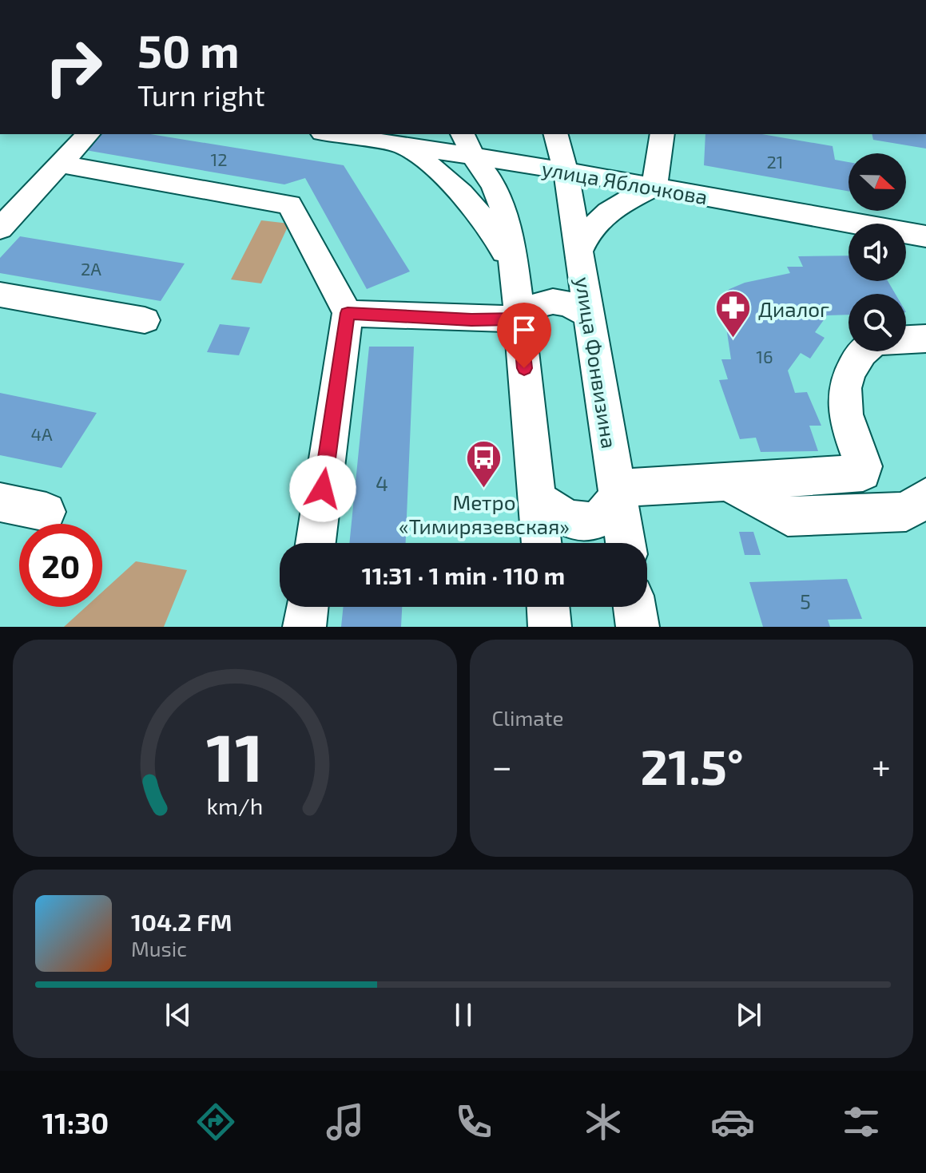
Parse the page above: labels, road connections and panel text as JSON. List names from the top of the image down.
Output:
{
  "streets": {
    "street": ["улица Яблочкова", "улица Фонвизина"]
  },
  "crossings": [
    ["улица Яблочкова", "улица Фонвизина"]
  ],
  "places": {
    "pharmacy": ["Диалог"],
    "bus stop": ["Метро «Тимирязевская»"]
  },
  "house_numbers": [
    "12",
    "21",
    "2А",
    "16",
    "4А",
    "4",
    "5"
  ],
  "north": "right",
  "page": {
    "turn": ["50 m", "Turn right"],
    "limit": "20",
    "trip": "11:31 · 1 min · 110 m",
    "tile": "Climate",
    "heat": ["−", "21.5°", "+"],
    "song": ["104.2 FM", "Music"],
    "tabs": "11:30",
    "gauge": ["11", "km/h"]
  }
}
